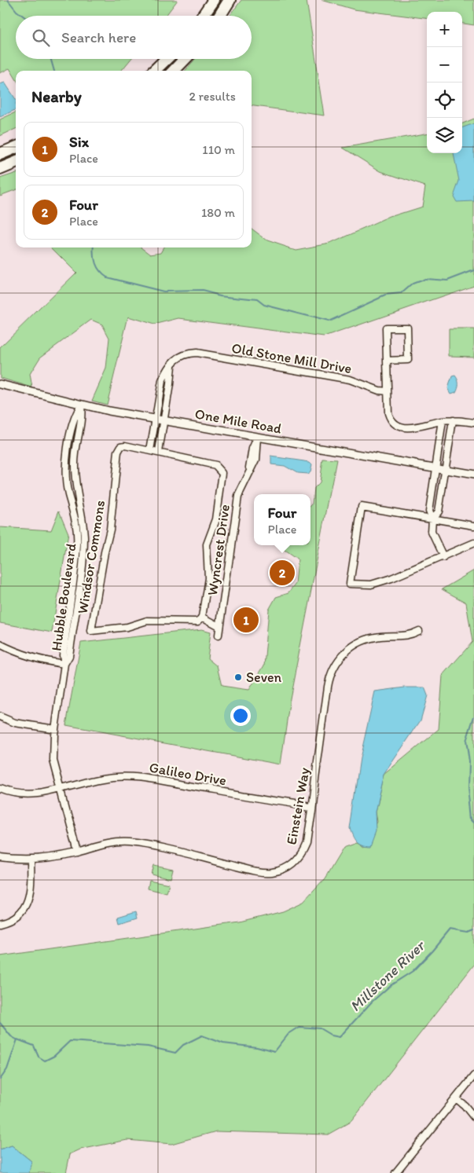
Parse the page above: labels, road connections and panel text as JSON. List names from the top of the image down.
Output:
{
  "streets": {
    "street": [
      "Old Stone Mill Drive",
      "One Mile Road",
      "Wyncrest Drive",
      "Windsor Commons",
      "Hubble Boulevard",
      "Galileo Drive",
      "Einstein Way"
    ]
  },
  "crossings": [
    ["Old Stone Mill Drive", "One Mile Road"],
    ["One Mile Road", "Wyncrest Drive"],
    ["One Mile Road", "Hubble Boulevard"],
    ["Hubble Boulevard", "Galileo Drive"],
    ["Hubble Boulevard", "Einstein Way"],
    ["Galileo Drive", "Einstein Way"]
  ],
  "water": ["Millstone River"],
  "places": ["Seven"],
  "page": {
    "map_buttons": ["+", "−"],
    "search": "Search here",
    "heading": ["Nearby", "2 results"],
    "list": [
      {
        "mark": "1",
        "name": "Six",
        "note": "Place",
        "value": "110 m"
      },
      {
        "mark": "2",
        "name": "Four",
        "note": "Place",
        "value": "180 m"
      }
    ],
    "popup": ["Four", "Place"],
    "pins": ["2", "1"]
  }
}
